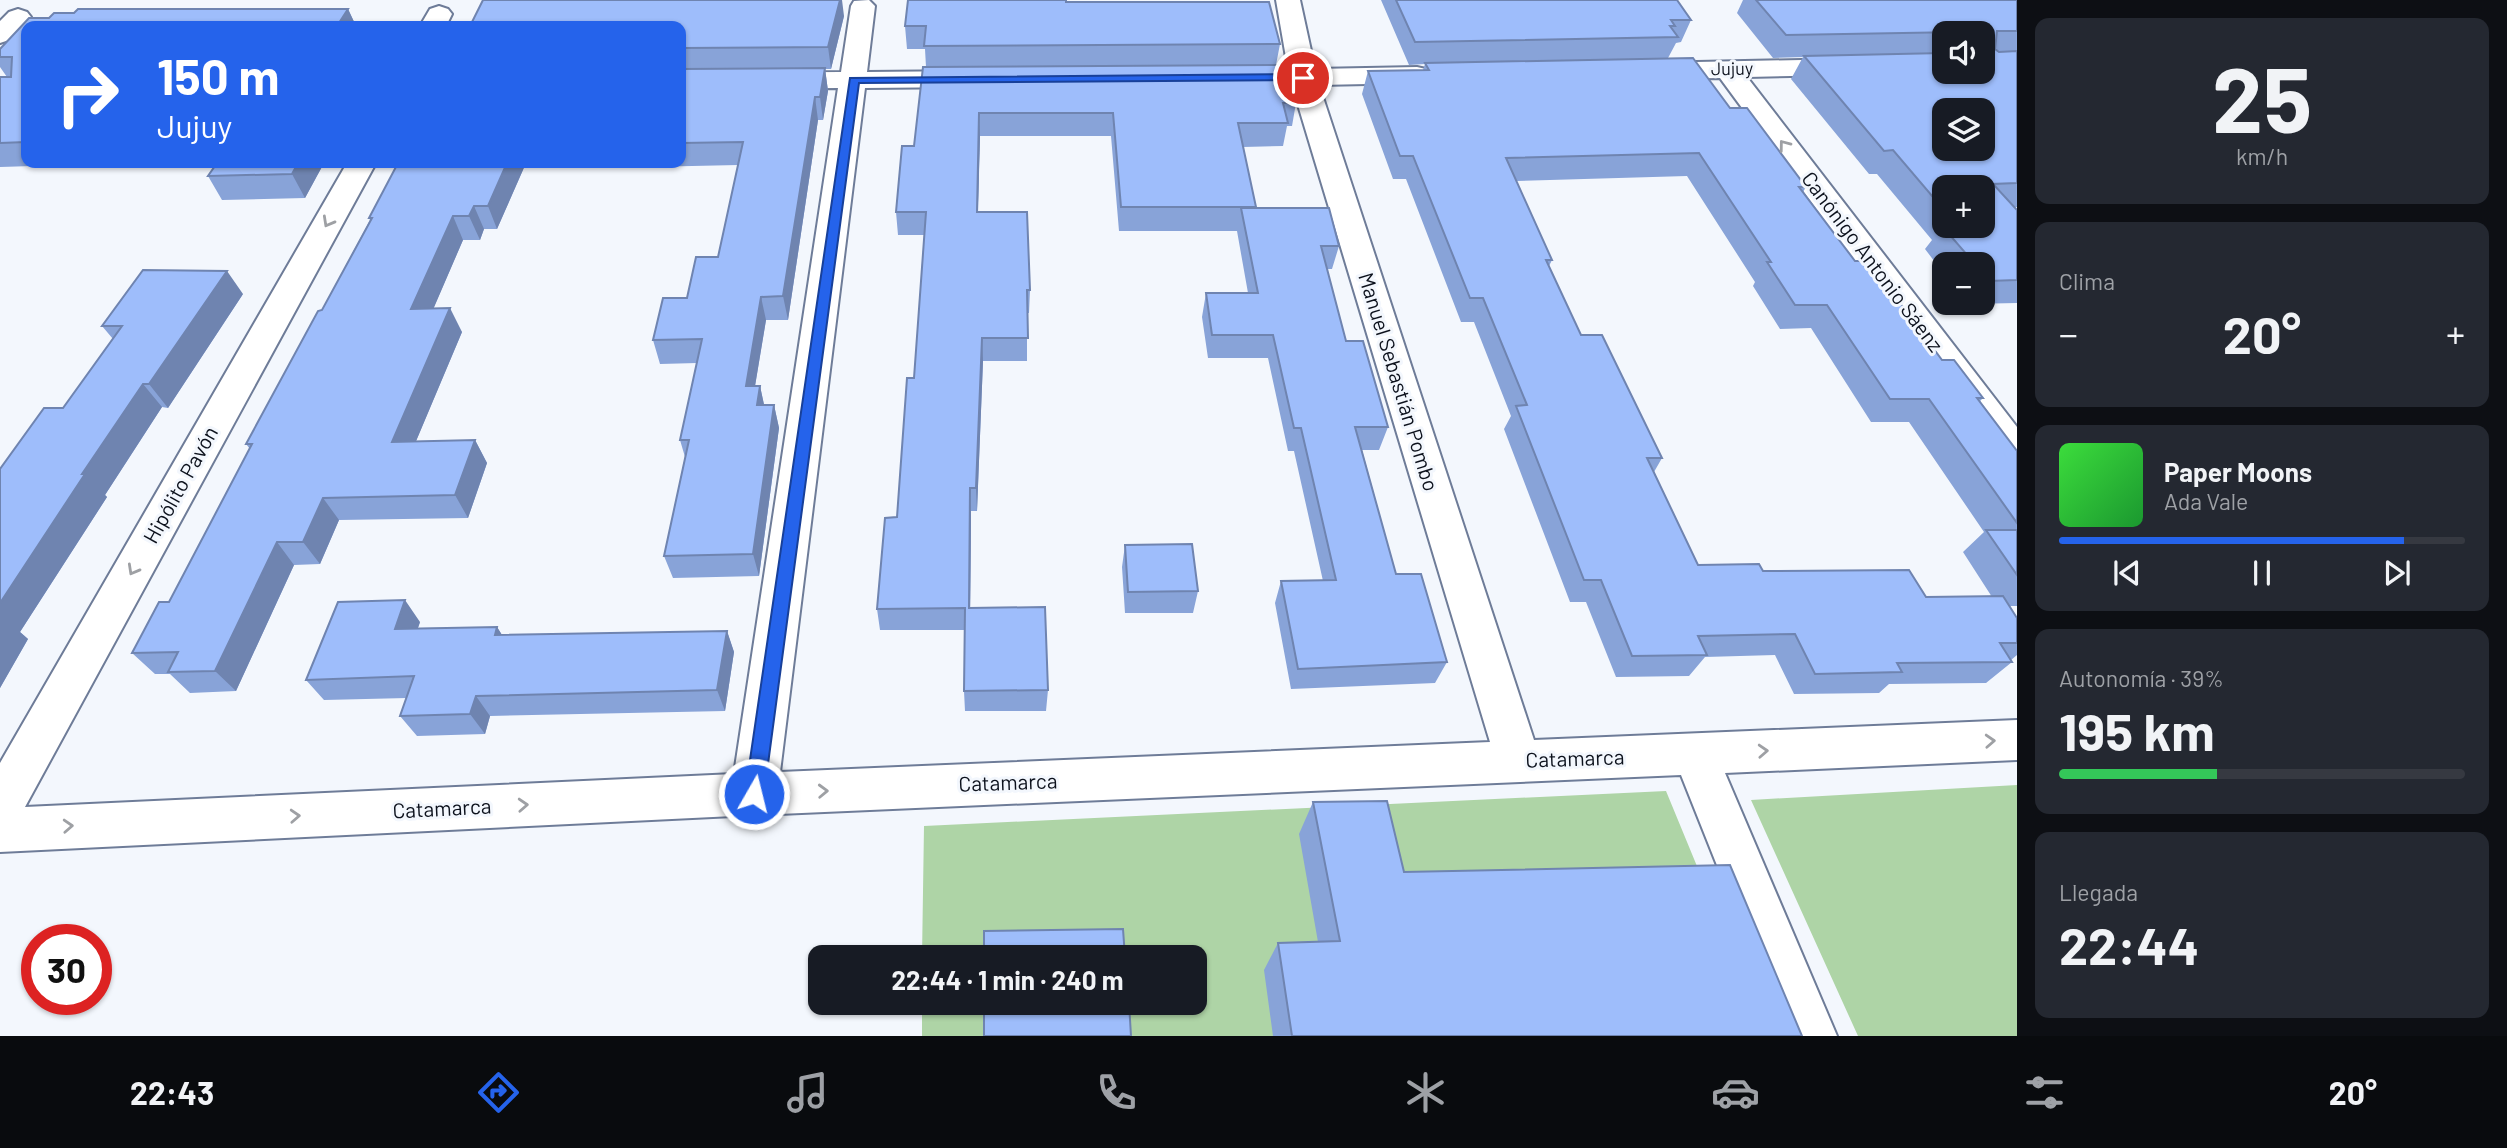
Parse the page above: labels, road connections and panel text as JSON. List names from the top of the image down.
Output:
{
  "streets": {
    "street": [
      "Jujuy",
      "Canónigo Antonio Sáenz",
      "Manuel Sebastián Pombo",
      "Hipólito Pavón",
      "Catamarca"
    ]
  },
  "crossings": [
    ["Jujuy", "Canónigo Antonio Sáenz"],
    ["Manuel Sebastián Pombo", "Catamarca"]
  ],
  "one_way": ["Canónigo Antonio Sáenz", "Hipólito Pavón", "Catamarca"],
  "page": {
    "tile": [
      ["25", "km/h"],
      "Clima",
      ["Autonomía · 39%", "195 km"],
      ["Llegada", "22:44"]
    ],
    "map_buttons": ["+", "−"],
    "turn": ["150 m", "Jujuy"],
    "heat": ["−", "20°", "+"],
    "song": ["Paper Moons", "Ada Vale"],
    "limit": "30",
    "trip": "22:44 · 1 min · 240 m",
    "tabs": ["22:43", "20°"]
  }
}
